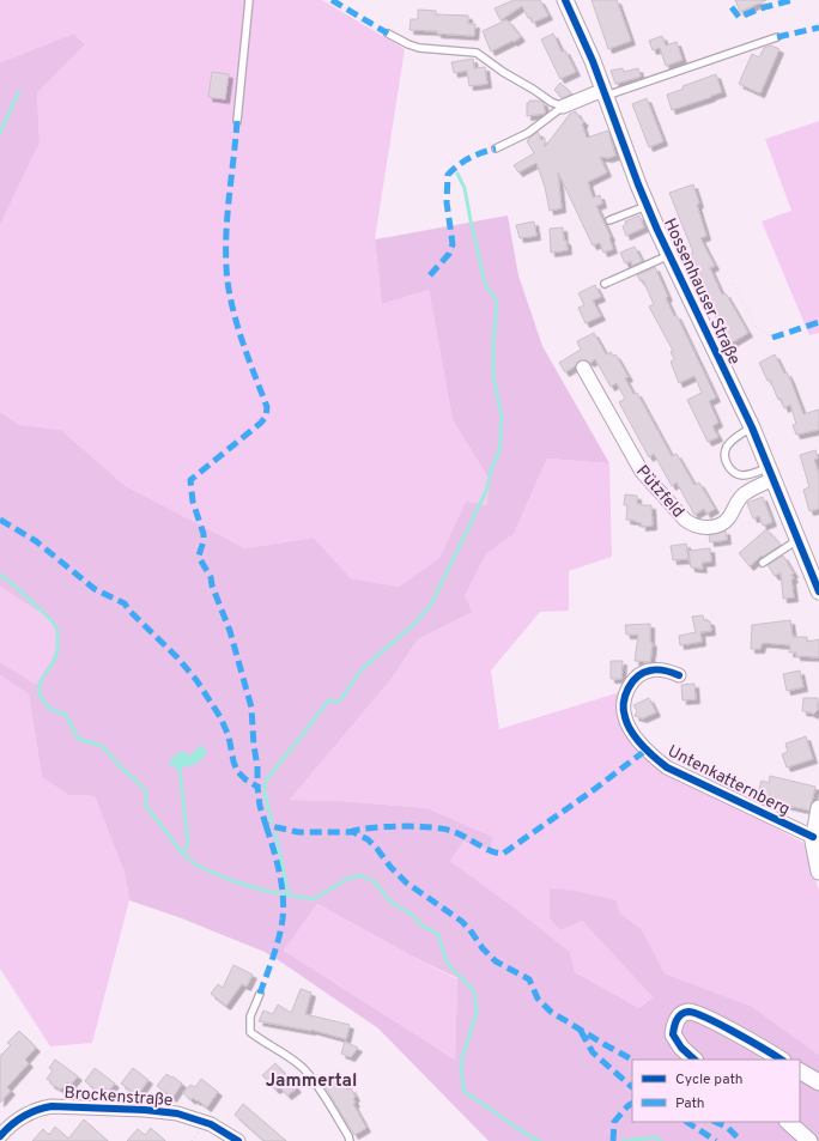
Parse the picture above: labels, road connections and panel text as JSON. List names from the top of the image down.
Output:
{
  "streets": {
    "street": [
      "Hossenhauser Straße",
      "Pützfeld",
      "Untenkatternberg",
      "Brockenstraße"
    ]
  },
  "crossings": [
    ["Hossenhauser Straße", "Pützfeld"]
  ],
  "districts": ["Jammertal"],
  "legend": ["Cycle path", "Path"]
}
